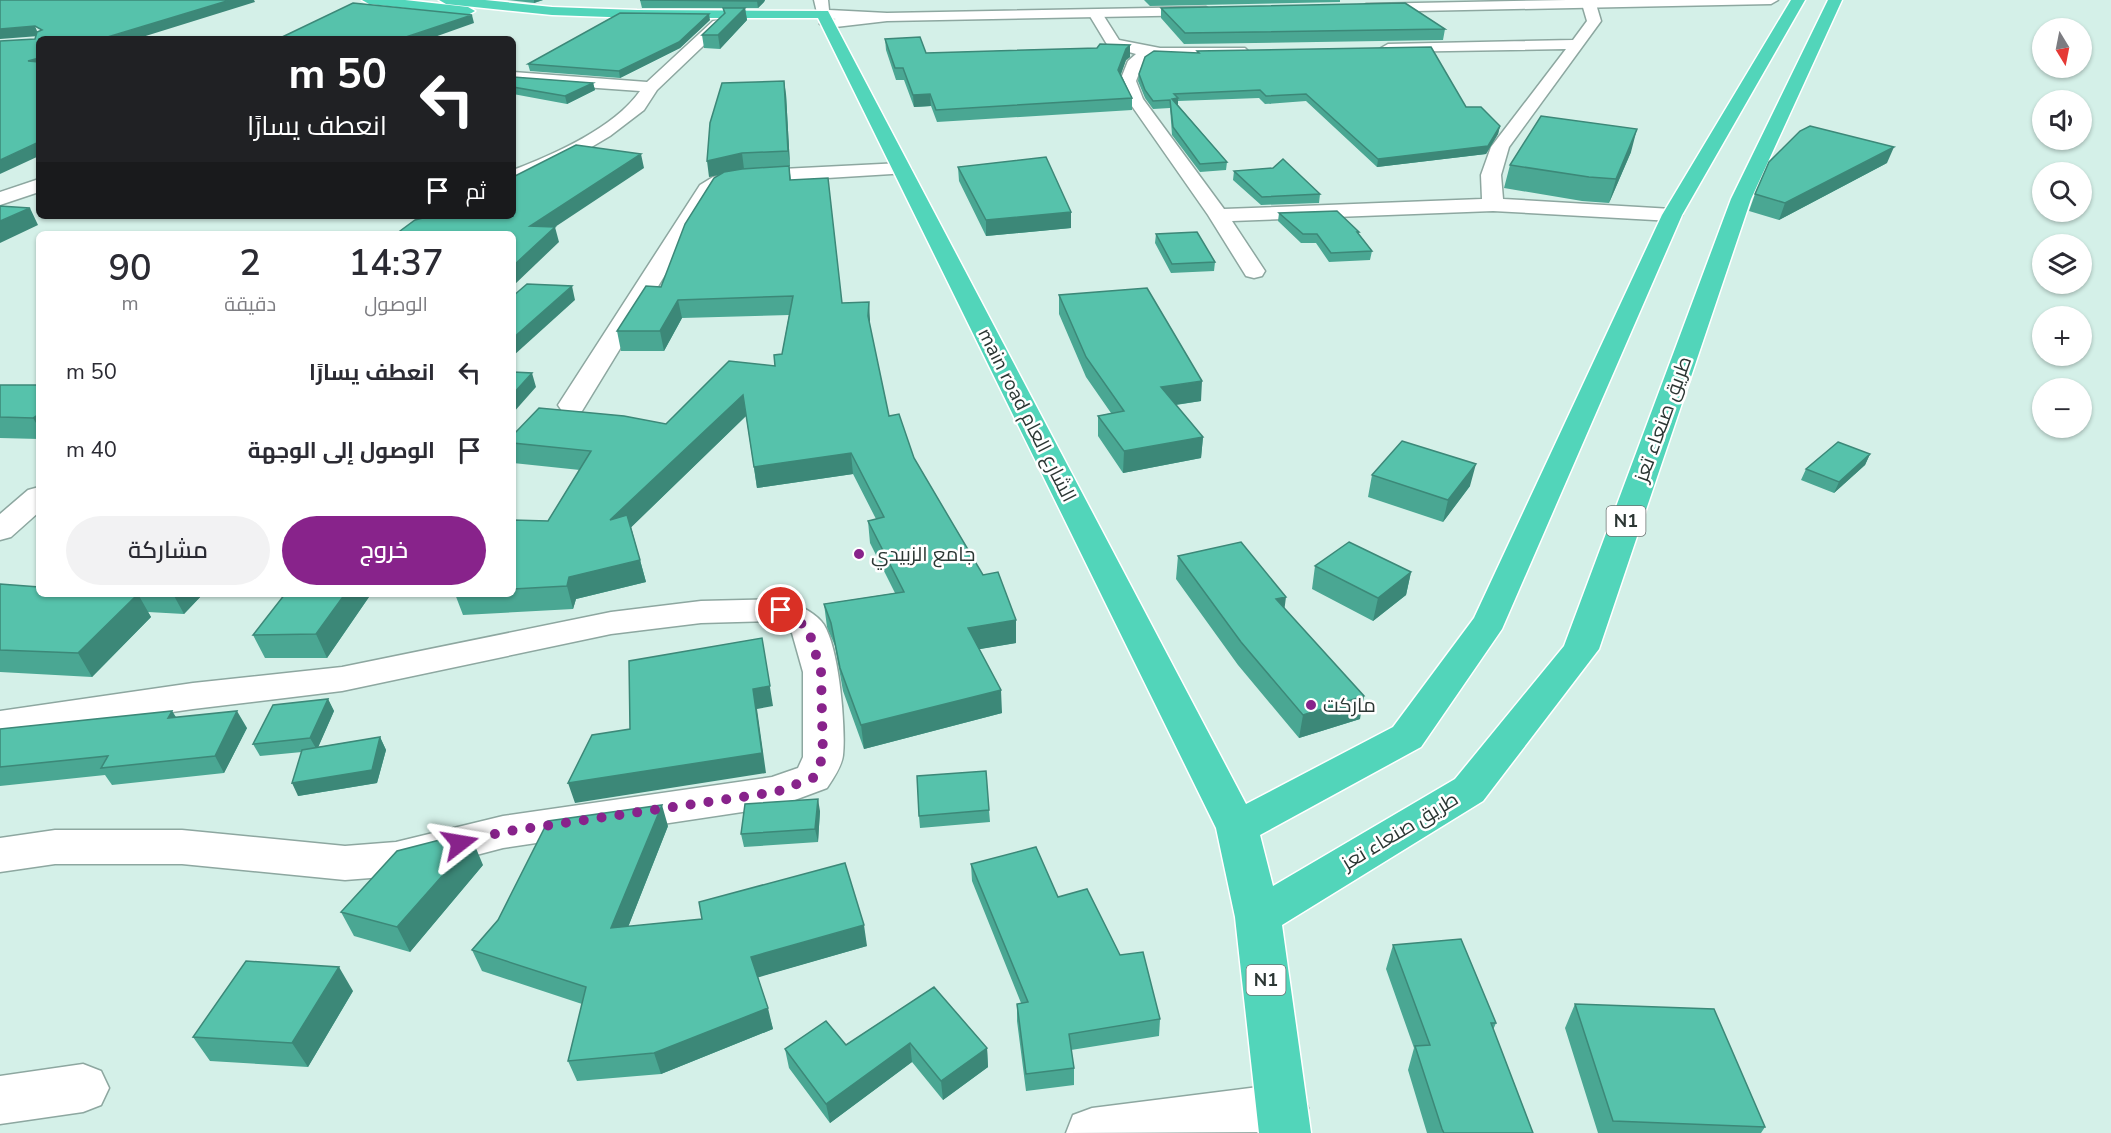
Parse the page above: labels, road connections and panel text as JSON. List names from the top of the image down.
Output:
{
  "streets": {
    "highway": ["main road الشارع العام", "طريق صنعاء تعز", "N1"]
  },
  "crossings": [
    ["main road الشارع العام", "طريق صنعاء تعز"],
    ["main road الشارع العام", "N1"],
    ["طريق صنعاء تعز", "N1"]
  ],
  "places": ["جامع الزبيدي", "ماركت"],
  "north": "bottom",
  "page": {
    "map_buttons": ["+", "−"],
    "turn": ["50 m", "انعطف يسارًا"],
    "then": "ثم",
    "eta": [
      "14:37",
      "الوصول",
      "2",
      "دقيقة",
      "90",
      "m"
    ],
    "list": [
      {
        "name": "انعطف يسارًا",
        "value": "50 m"
      },
      {
        "name": "الوصول إلى الوجهة",
        "value": "40 m"
      }
    ],
    "buttons": ["خروج", "مشاركة"]
  }
}
